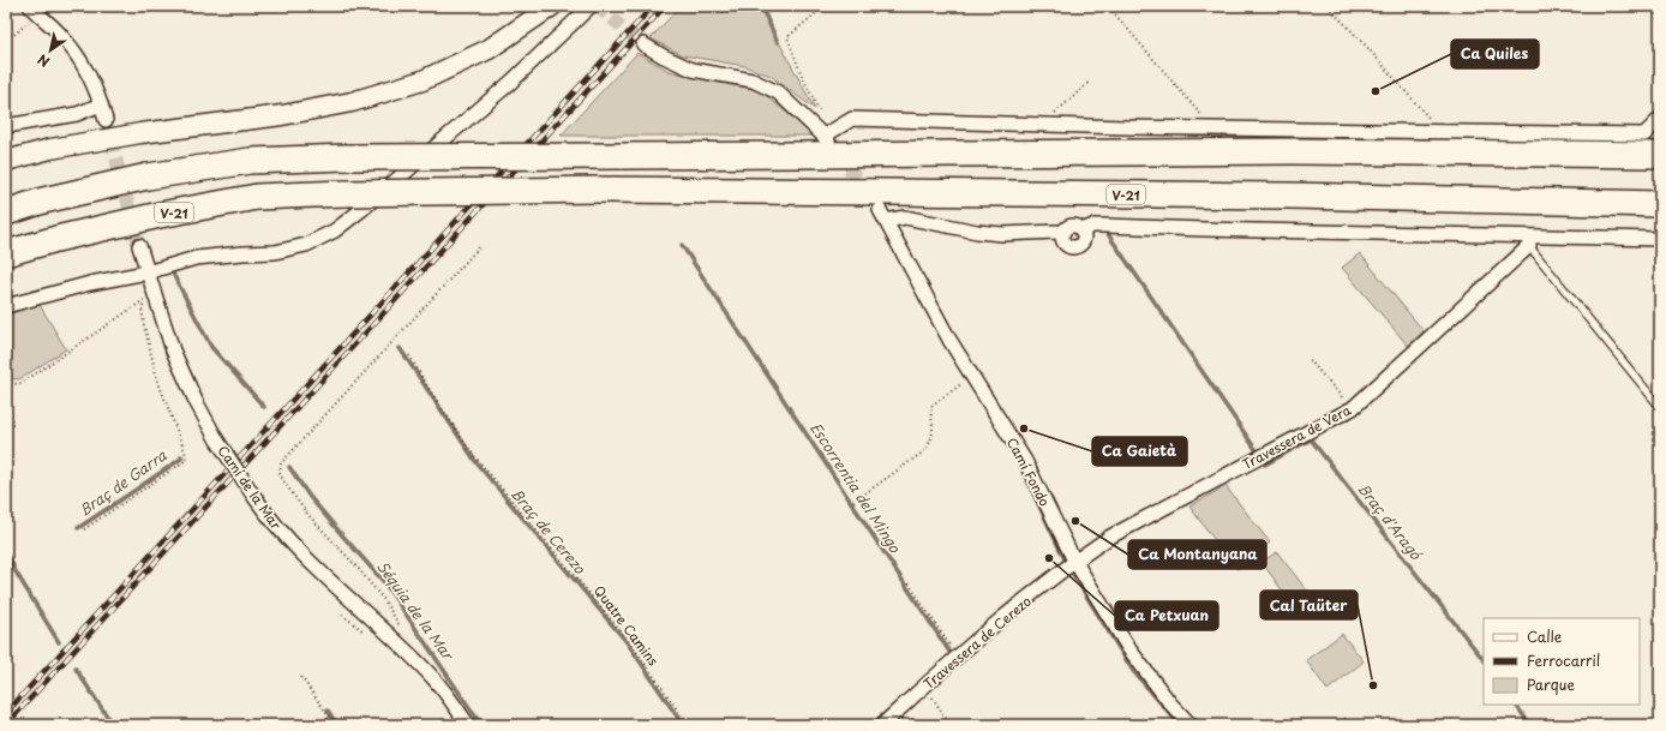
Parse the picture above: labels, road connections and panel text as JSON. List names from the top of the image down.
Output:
{
  "streets": {
    "highway": ["V-21"],
    "street": [
      "Travessera de Vera",
      "Camí Fondo",
      "Camí de la Mar",
      "Travessera de Cerezo"
    ],
    "path": ["Quatre Camins"]
  },
  "crossings": [
    ["Travessera de Vera", "Camí Fondo"],
    ["Travessera de Vera", "Travessera de Cerezo"],
    ["Camí Fondo", "Travessera de Cerezo"]
  ],
  "water": [
    "Braç de Garra",
    "Escorrentia del Mingo",
    "Braç d'Aragó",
    "Braç de Cerezo",
    "Séquia de la Mar"
  ],
  "places": [
    "Ca Quiles",
    "Ca Gaietà",
    "Ca Montanyana",
    "Ca Petxuan",
    "Cal Taüter"
  ],
  "legend": ["Calle", "Ferrocarril", "Parque"],
  "north": "bottom left"
}
